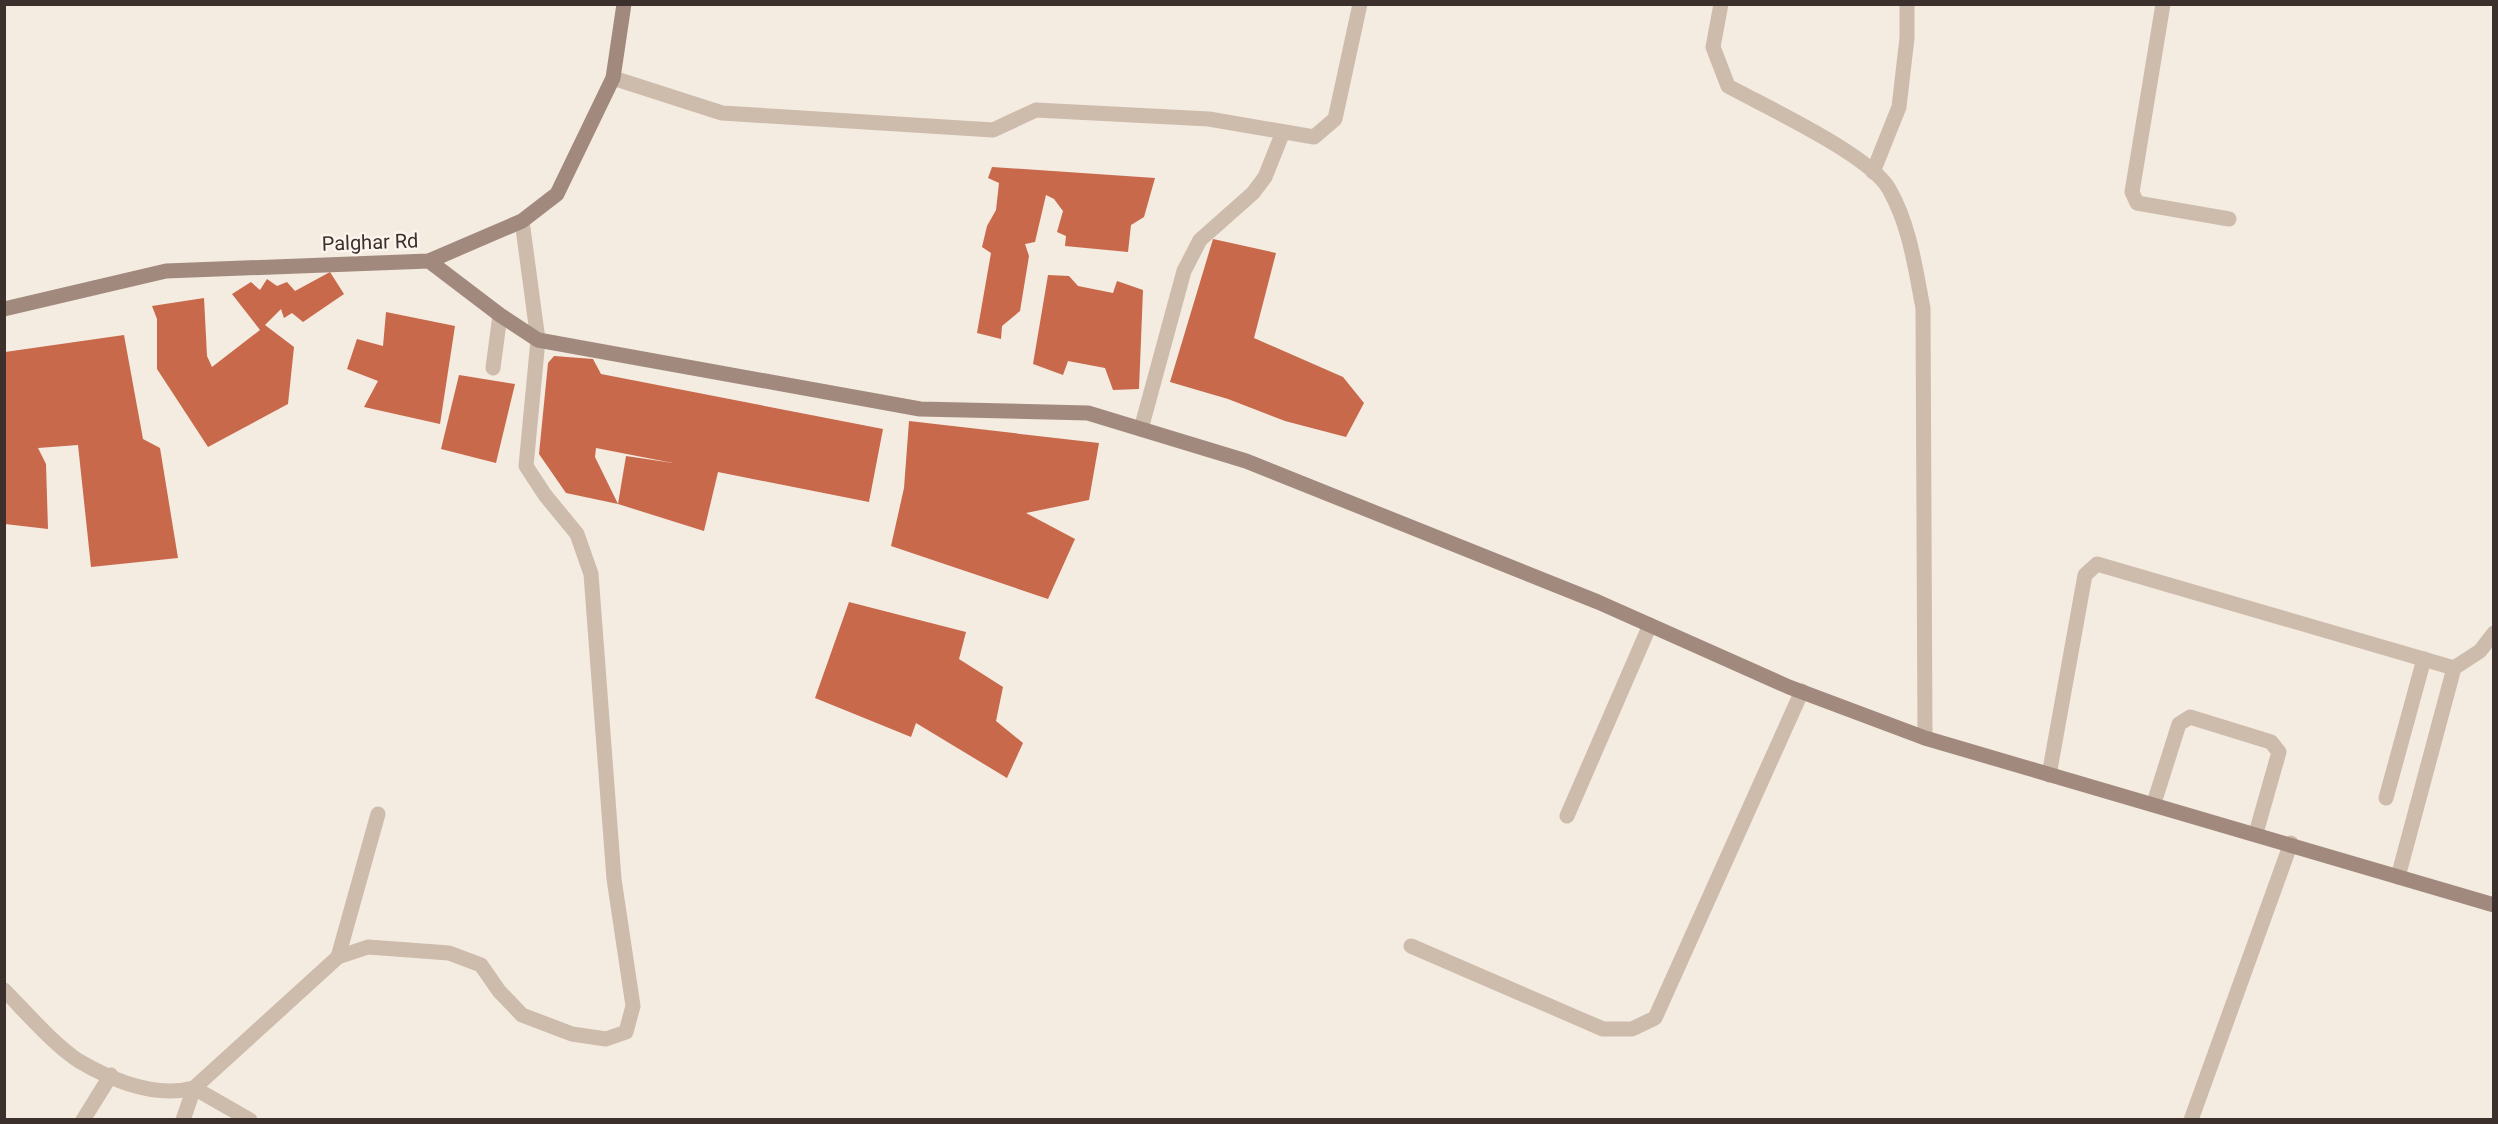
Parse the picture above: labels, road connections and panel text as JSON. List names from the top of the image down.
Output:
{
  "streets": {
    "main road": ["Palghar Rd"]
  }
}
